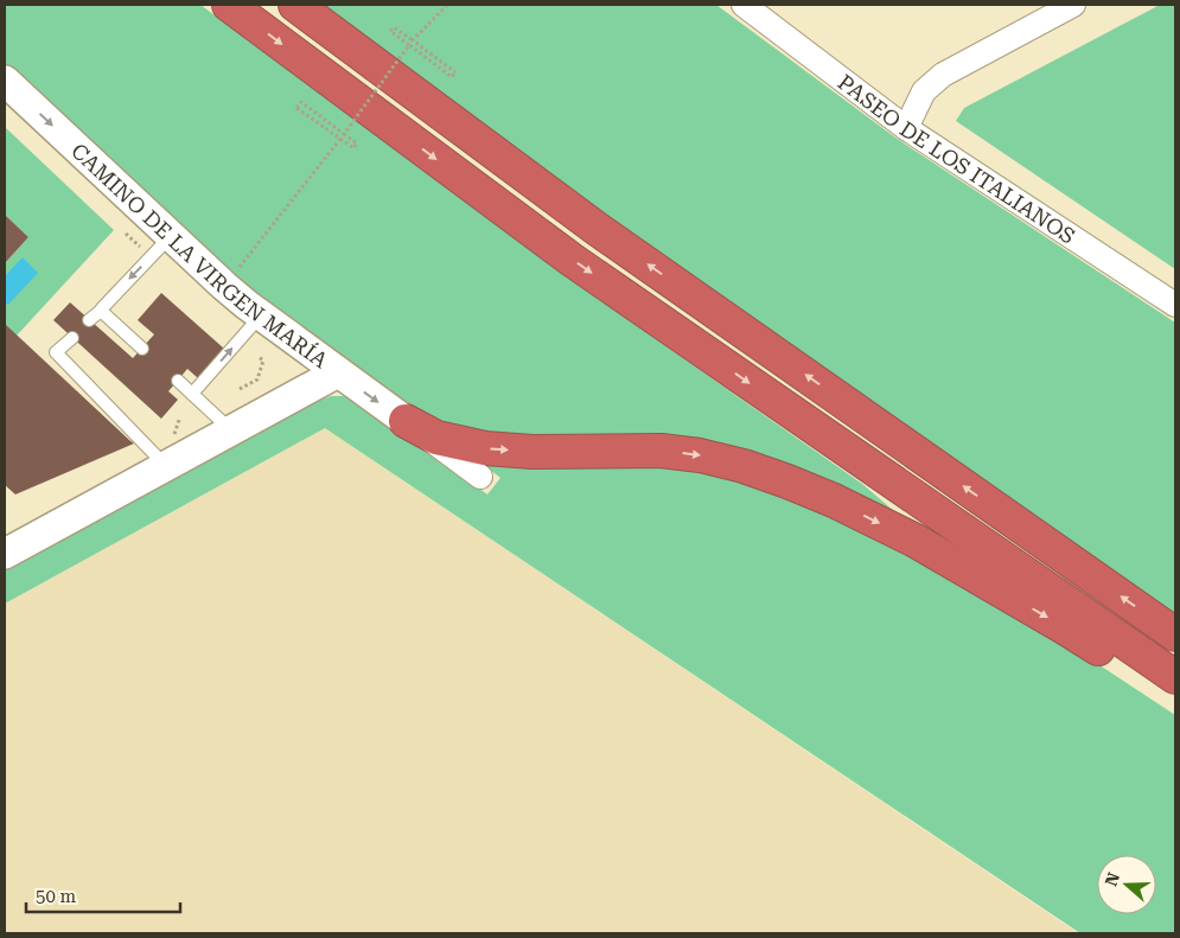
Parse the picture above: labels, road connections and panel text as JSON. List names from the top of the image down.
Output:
{
  "streets": {
    "street": ["PASEO DE LOS ITALIANOS", "CAMINO DE LA VIRGEN MARÍA"]
  },
  "one_way": ["CAMINO DE LA VIRGEN MARÍA"],
  "scale_bar": "50 m",
  "north": "left"
}
